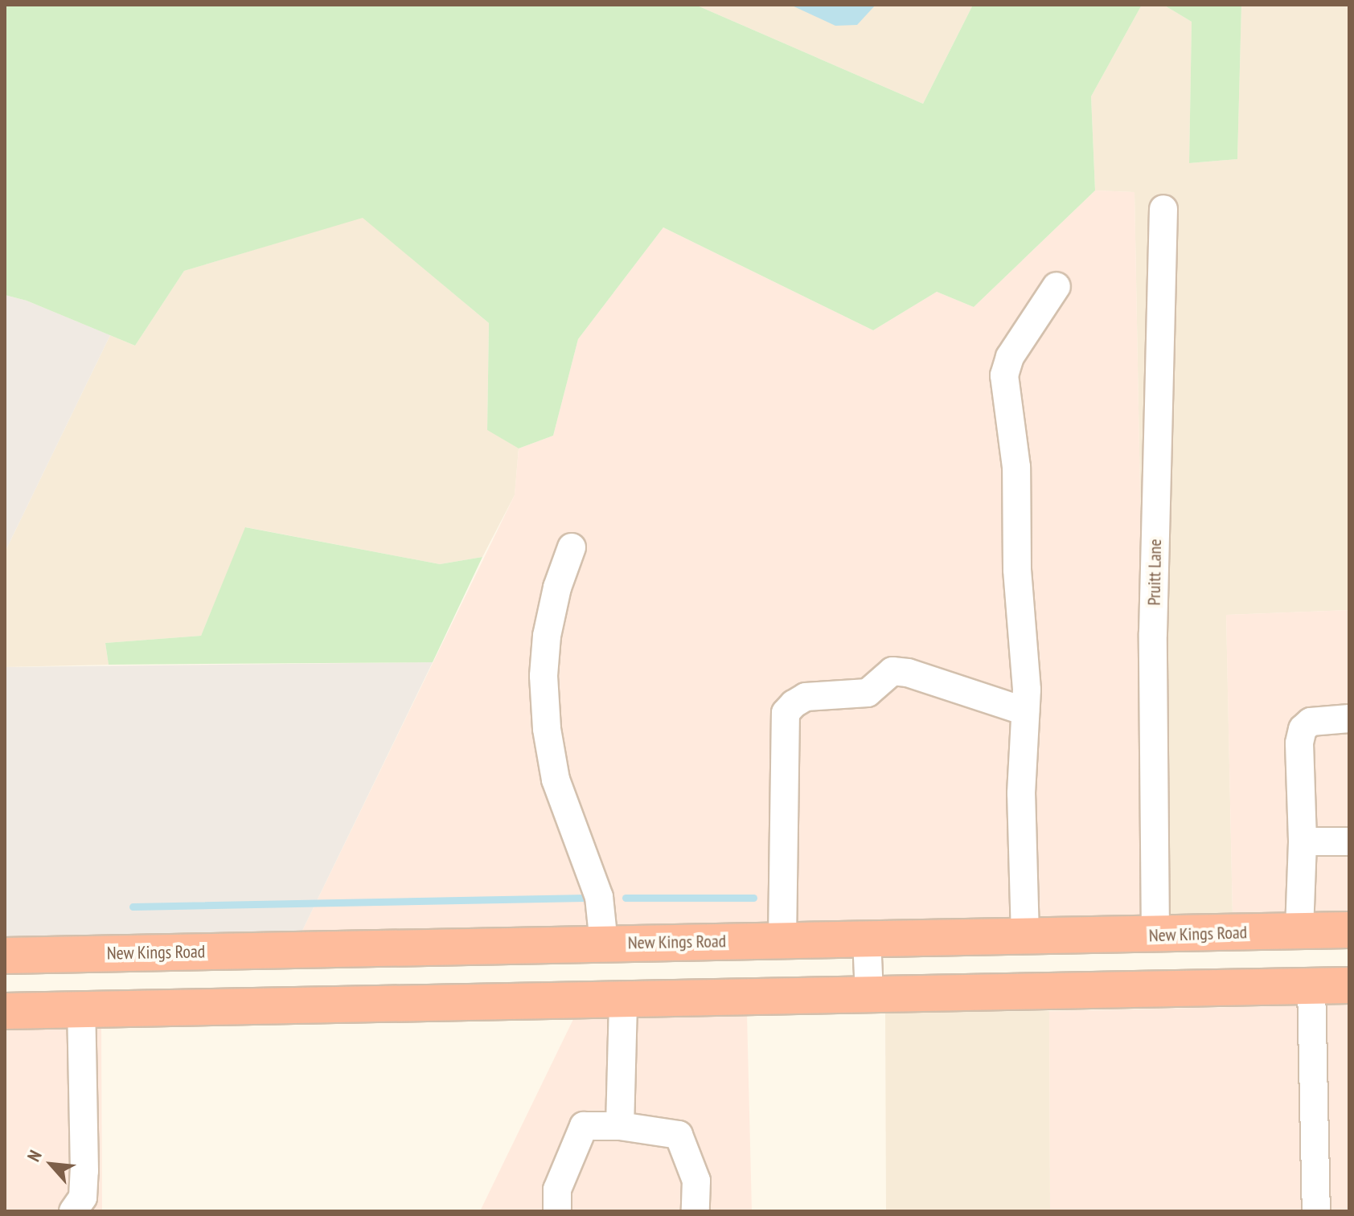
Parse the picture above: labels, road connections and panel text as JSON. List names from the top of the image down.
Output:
{
  "streets": {
    "highway": ["New Kings Road"],
    "street": ["Pruitt Lane"]
  },
  "crossings": [
    ["Pruitt Lane", "New Kings Road"]
  ],
  "north": "top left"
}
